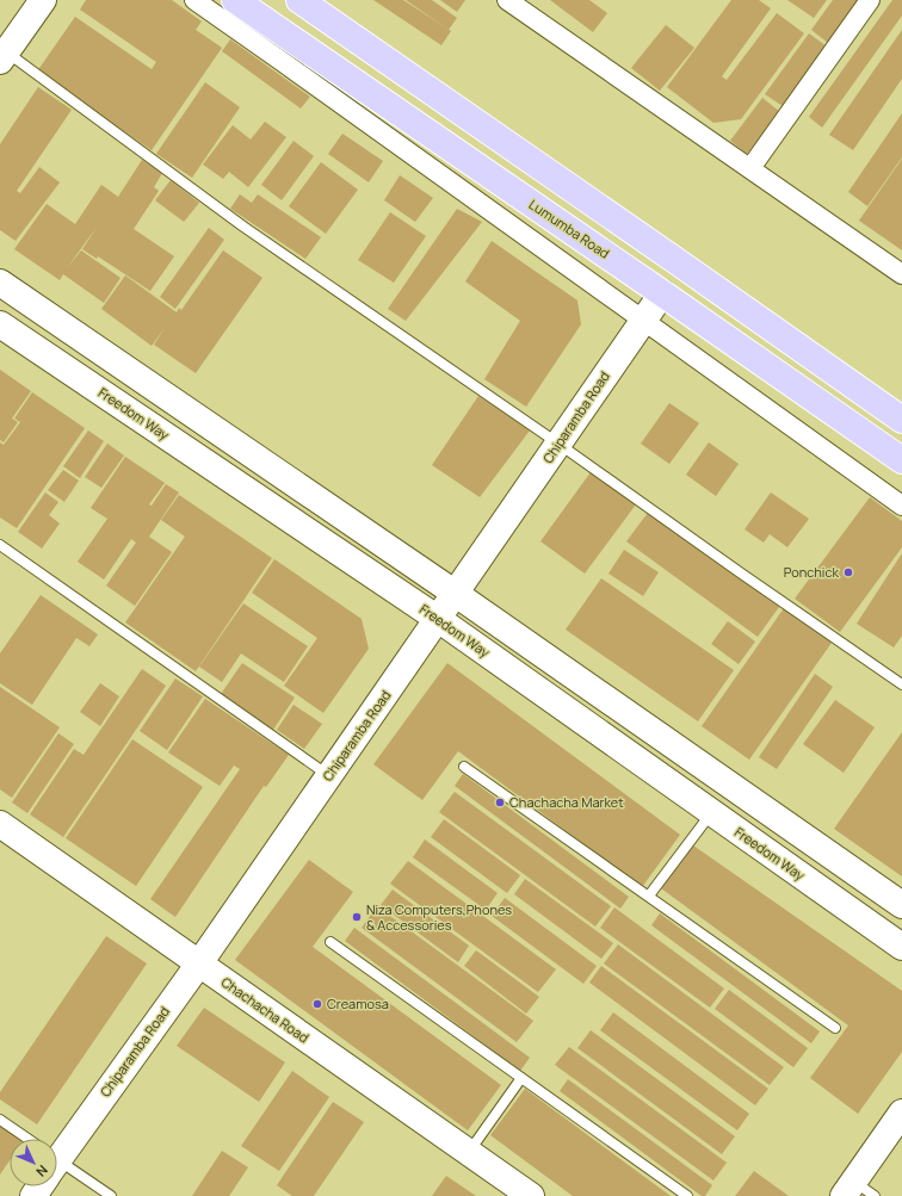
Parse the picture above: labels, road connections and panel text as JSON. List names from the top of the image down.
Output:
{
  "streets": {
    "main road": [
      "Lumumba Road",
      "Freedom Way",
      "Chiparamba Road",
      "Chachacha Road"
    ]
  },
  "crossings": [
    ["Lumumba Road", "Chiparamba Road"],
    ["Freedom Way", "Chiparamba Road"],
    ["Chiparamba Road", "Chachacha Road"]
  ],
  "places": [
    "Ponchick",
    "Chachacha Market",
    "Niza Computers,Phones & Accessories",
    "Creamosa"
  ],
  "north": "bottom right"
}
